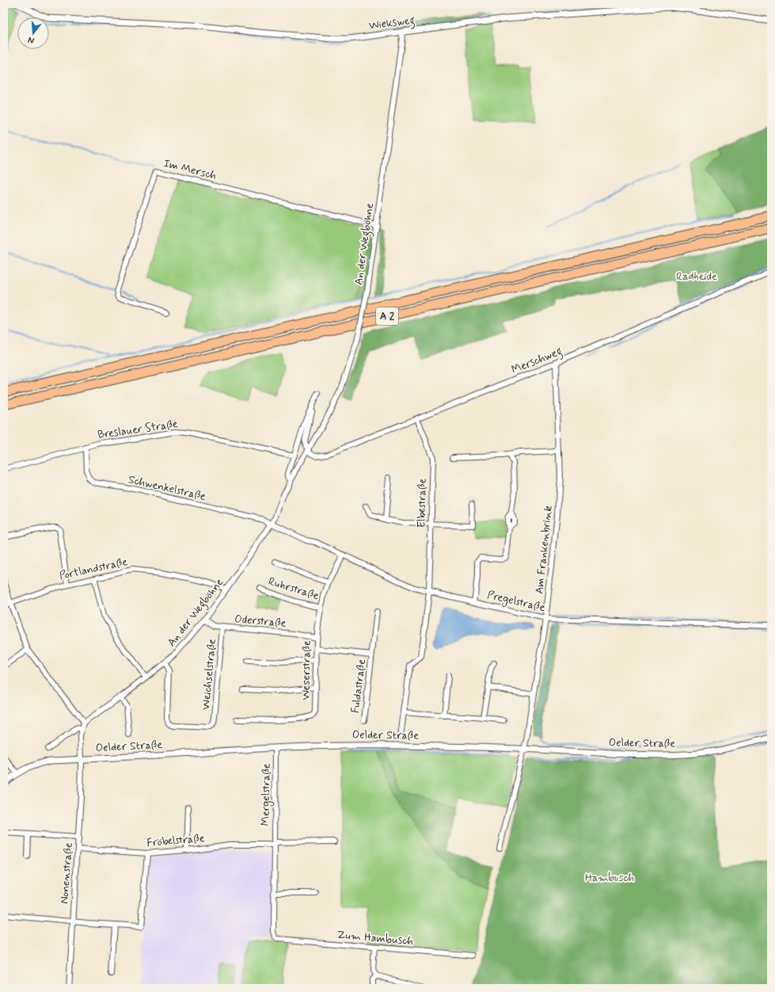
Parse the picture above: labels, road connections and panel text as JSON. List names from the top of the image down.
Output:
{
  "streets": {
    "highway": ["A 2"],
    "street": [
      "Wieksweg",
      "Im Mersch",
      "An der Wegböhne",
      "Merschweg",
      "Breslauer Straße",
      "Schwenkelstraße",
      "Elbestraße",
      "Am Frankenbrink",
      "Portlandstraße",
      "Ruhrstraße",
      "Pregelstraße",
      "Oderstraße",
      "Weserstraße",
      "Weichselstraße",
      "Fuldastraße",
      "Oelder Straße",
      "Mergelstraße",
      "Fröbelstraße",
      "Nonenstraße",
      "Zum Hambusch"
    ]
  },
  "crossings": [
    ["Wieksweg", "An der Wegböhne"],
    ["Im Mersch", "An der Wegböhne"],
    ["An der Wegböhne", "Merschweg"],
    ["An der Wegböhne", "Breslauer Straße"],
    ["An der Wegböhne", "Schwenkelstraße"],
    ["An der Wegböhne", "Portlandstraße"],
    ["An der Wegböhne", "Pregelstraße"],
    ["An der Wegböhne", "Oderstraße"],
    ["An der Wegböhne", "Weichselstraße"],
    ["Merschweg", "Elbestraße"],
    ["Merschweg", "Am Frankenbrink"],
    ["Breslauer Straße", "Schwenkelstraße"],
    ["Schwenkelstraße", "Pregelstraße"],
    ["Elbestraße", "Pregelstraße"],
    ["Am Frankenbrink", "Pregelstraße"],
    ["Am Frankenbrink", "Oelder Straße"],
    ["Ruhrstraße", "Weserstraße"],
    ["Pregelstraße", "Weserstraße"],
    ["Oderstraße", "Weserstraße"],
    ["Oderstraße", "Weichselstraße"],
    ["Weserstraße", "Fuldastraße"],
    ["Oelder Straße", "Mergelstraße"],
    ["Oelder Straße", "Nonenstraße"],
    ["Mergelstraße", "Fröbelstraße"],
    ["Mergelstraße", "Zum Hambusch"],
    ["Fröbelstraße", "Nonenstraße"]
  ],
  "parks": ["Radheide", "Hambusch"],
  "north": "bottom"
}
